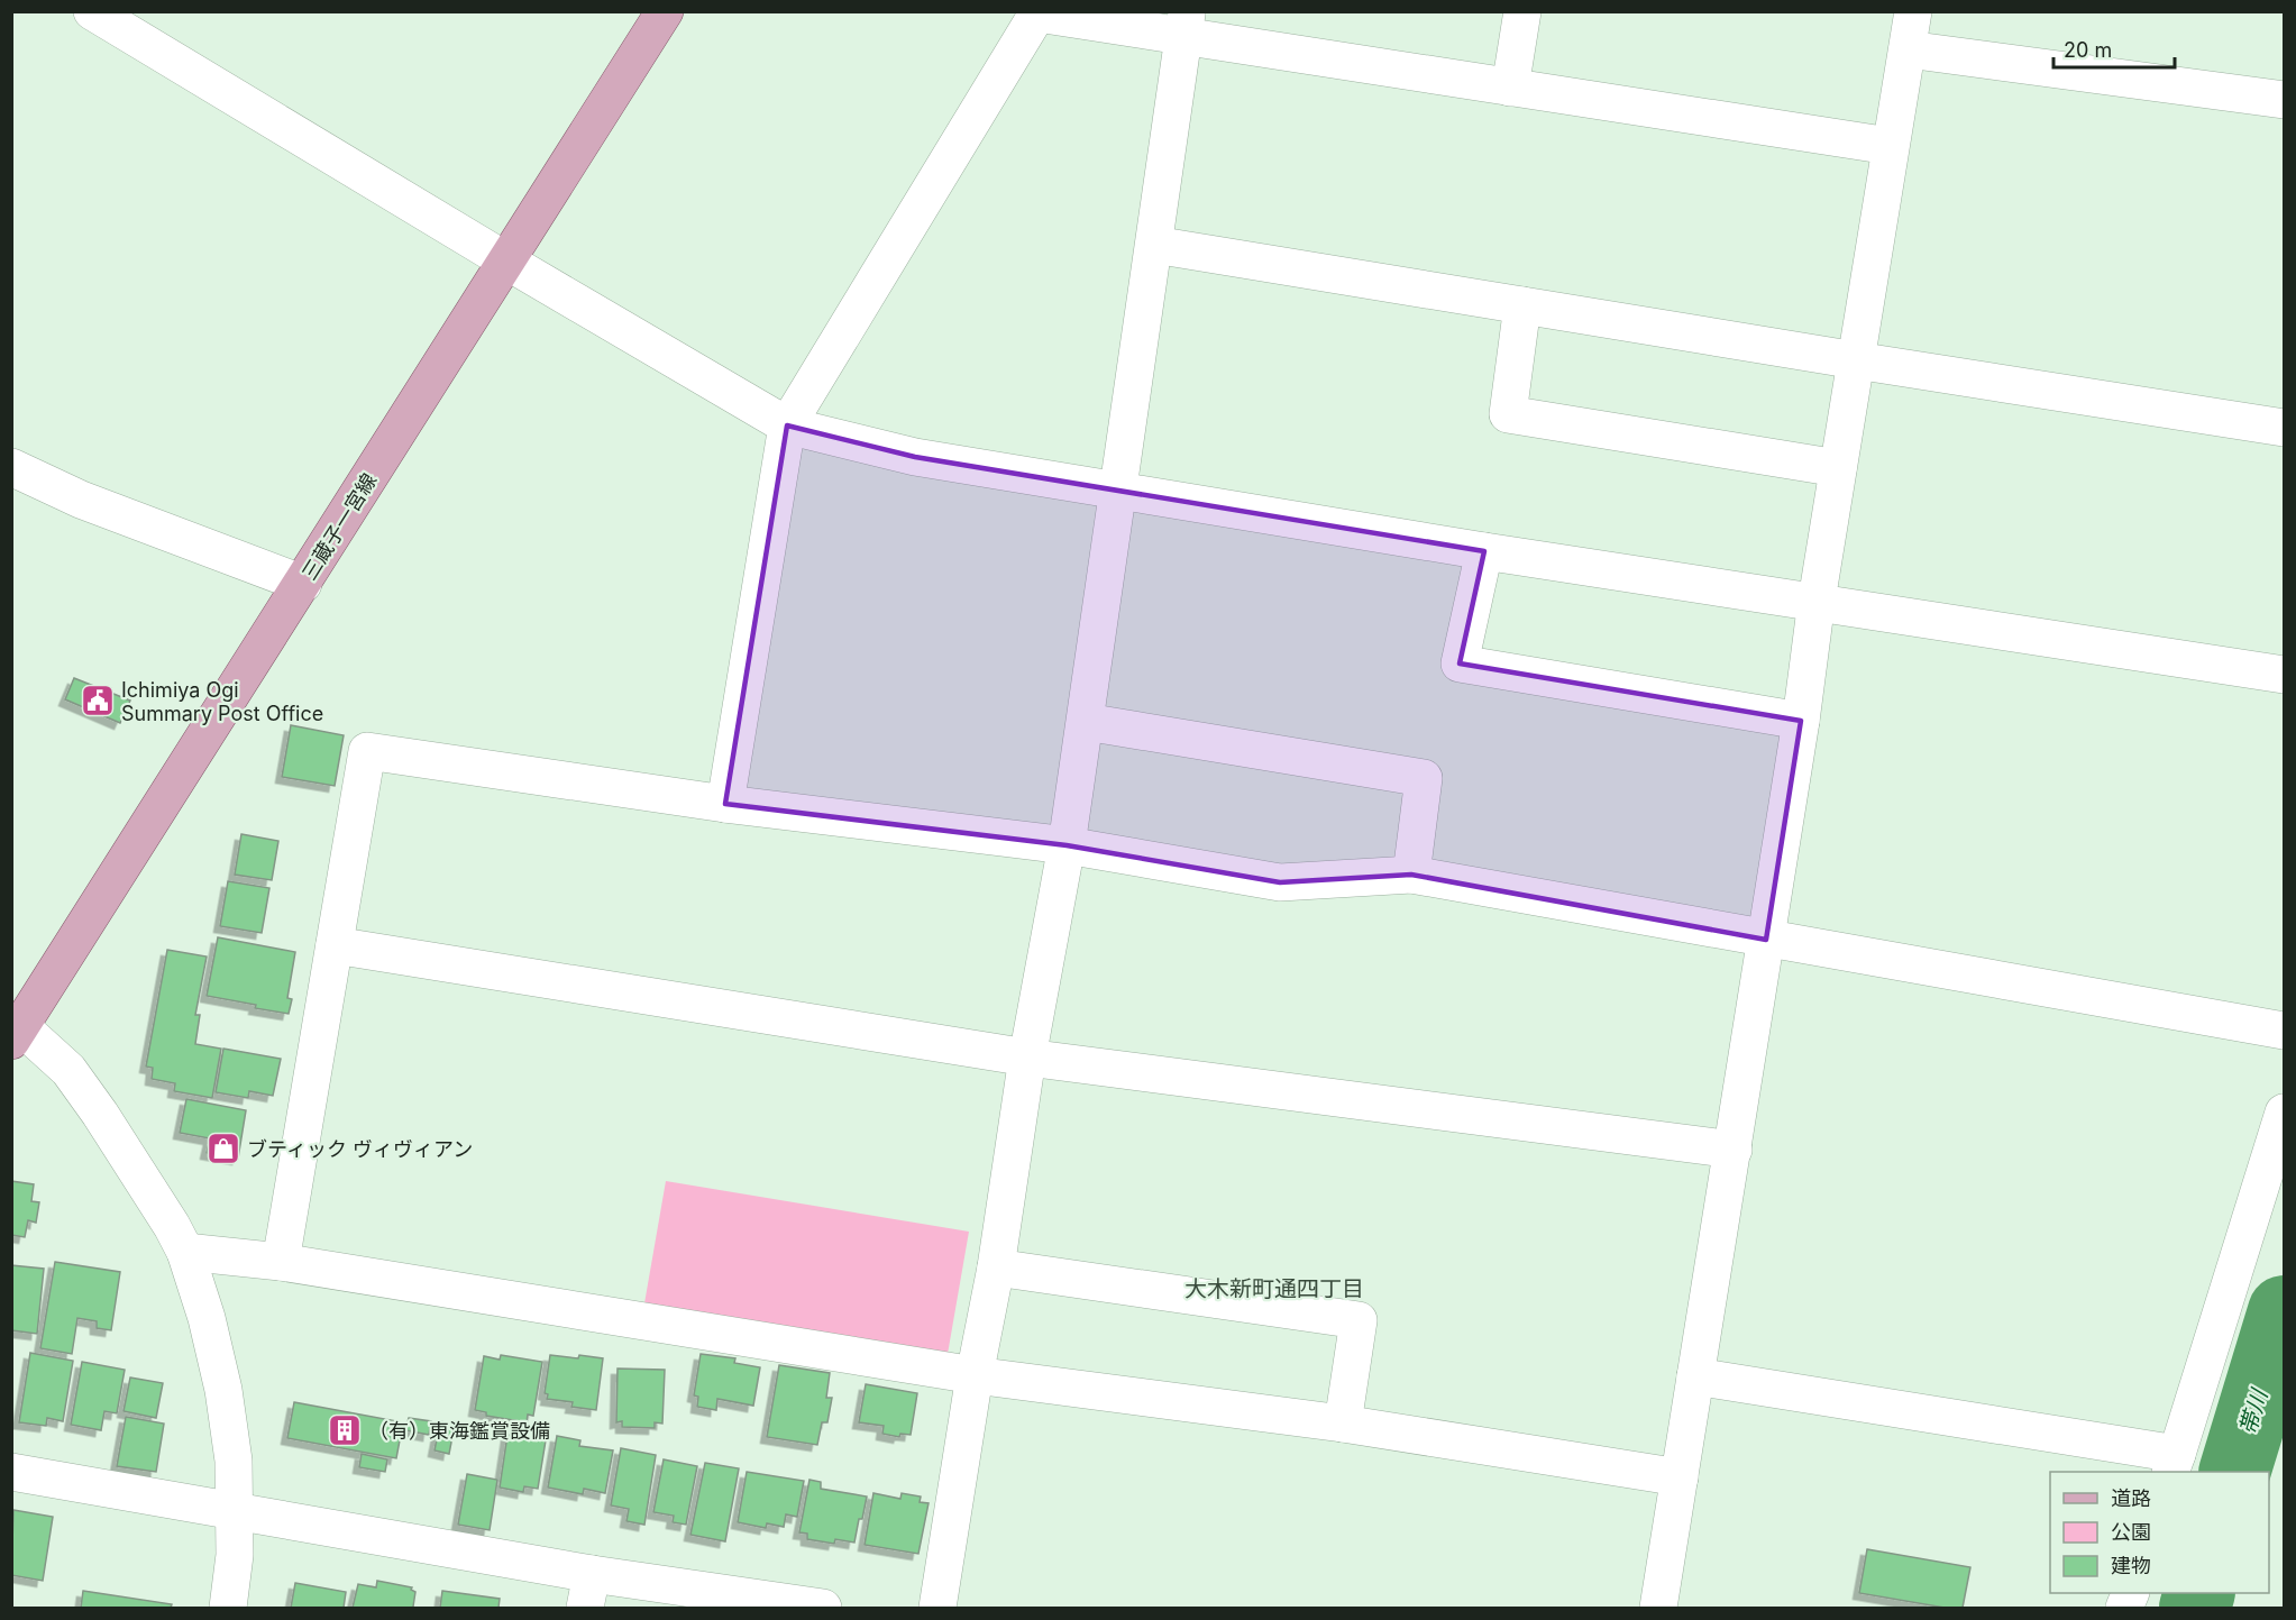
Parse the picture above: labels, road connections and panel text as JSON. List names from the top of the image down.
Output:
{
  "streets": {
    "main road": ["三蔵子一宮線"]
  },
  "districts": ["大木新町通四丁目"],
  "water": ["帯川"],
  "places": {
    "public building": ["Ichimiya Ogi Summary Post Office"],
    "shop": ["ブティック ヴィヴィアン"],
    "building": ["（有）東海鑑賞設備"]
  },
  "legend": ["道路", "公園", "建物"],
  "scale_bar": "20 m"
}
